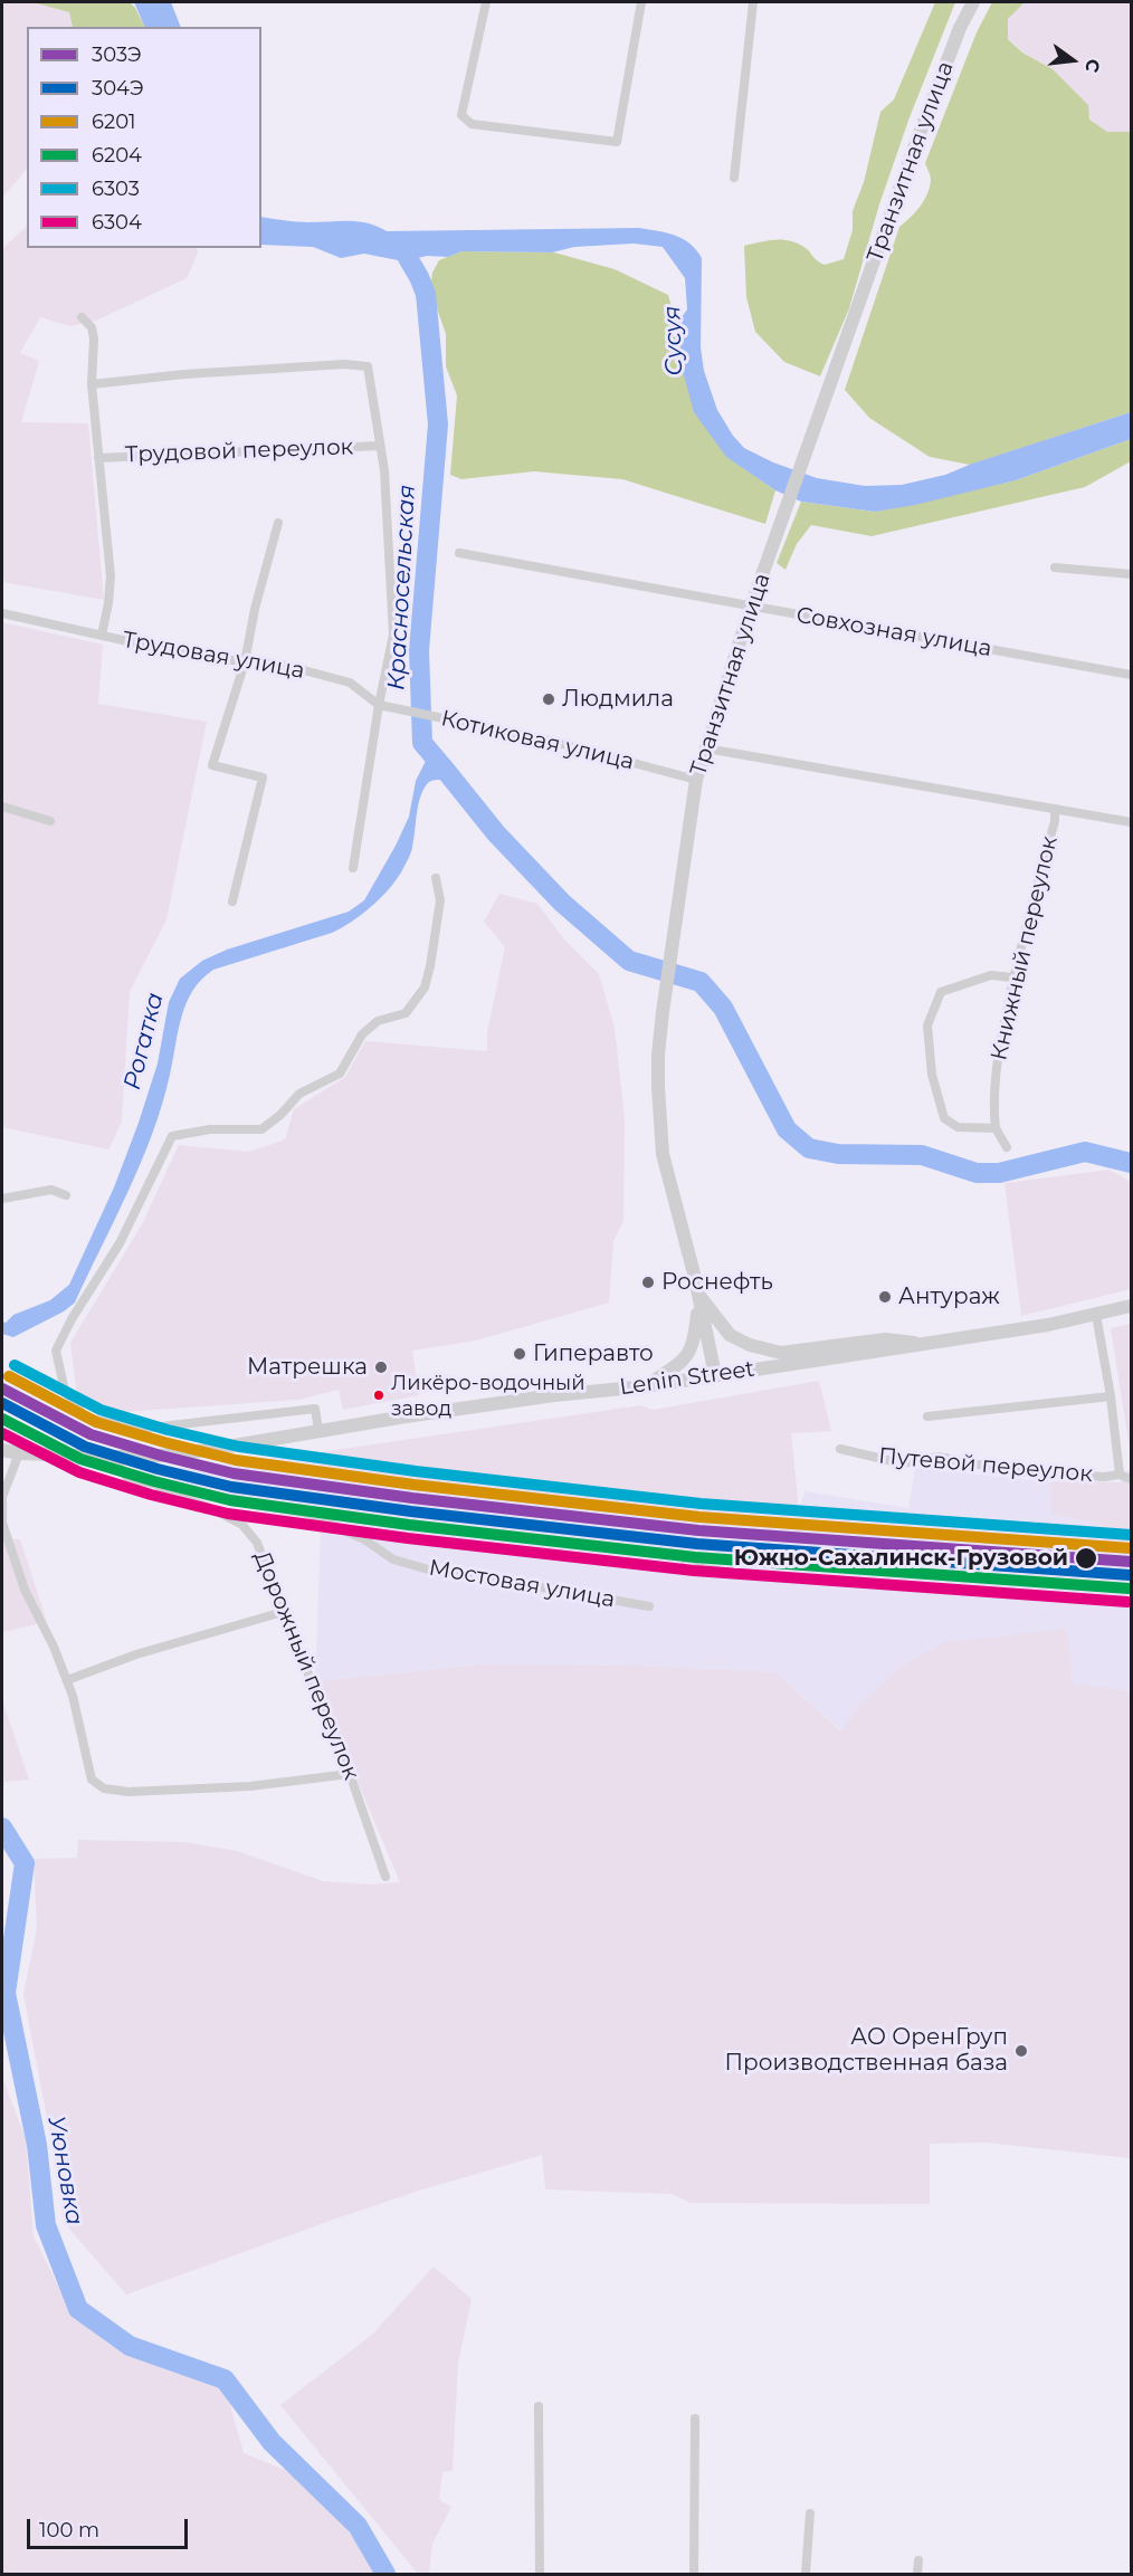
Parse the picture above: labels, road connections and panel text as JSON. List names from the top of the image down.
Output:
{
  "streets": {
    "main road": ["Транзитная улица", "Lenin Street"],
    "street": [
      "Трудовой переулок",
      "Совхозная улица",
      "Трудовая улица",
      "Котиковая улица",
      "Книжный переулок",
      "Путевой переулок",
      "Мостовая улица",
      "Дорожный переулок"
    ]
  },
  "crossings": [
    ["Транзитная улица", "Совхозная улица"],
    ["Транзитная улица", "Котиковая улица"],
    ["Транзитная улица", "Lenin Street"],
    ["Трудовой переулок", "Трудовая улица"],
    ["Трудовая улица", "Котиковая улица"],
    ["Мостовая улица", "Дорожный переулок"]
  ],
  "water": [
    "Сусуя",
    "Красносельская",
    "Рогатка",
    "Уюновка"
  ],
  "places": [
    "Людмила",
    "Роснефть",
    "Антураж",
    "Гиперавто",
    "Матрешка",
    "Ликёро-водочный завод",
    "Южно-Сахалинск-Грузовой",
    "АО ОренГруп Производственная база"
  ],
  "lines": [
    "transit line 6303",
    "transit line 6201",
    "transit line 303Э",
    "transit line 304Э",
    "transit line 6204",
    "transit line 6304"
  ],
  "legend": [
    "303Э",
    "304Э",
    "6201",
    "6204",
    "6303",
    "6304"
  ],
  "scale_bar": "100 m",
  "north": "right"
}
